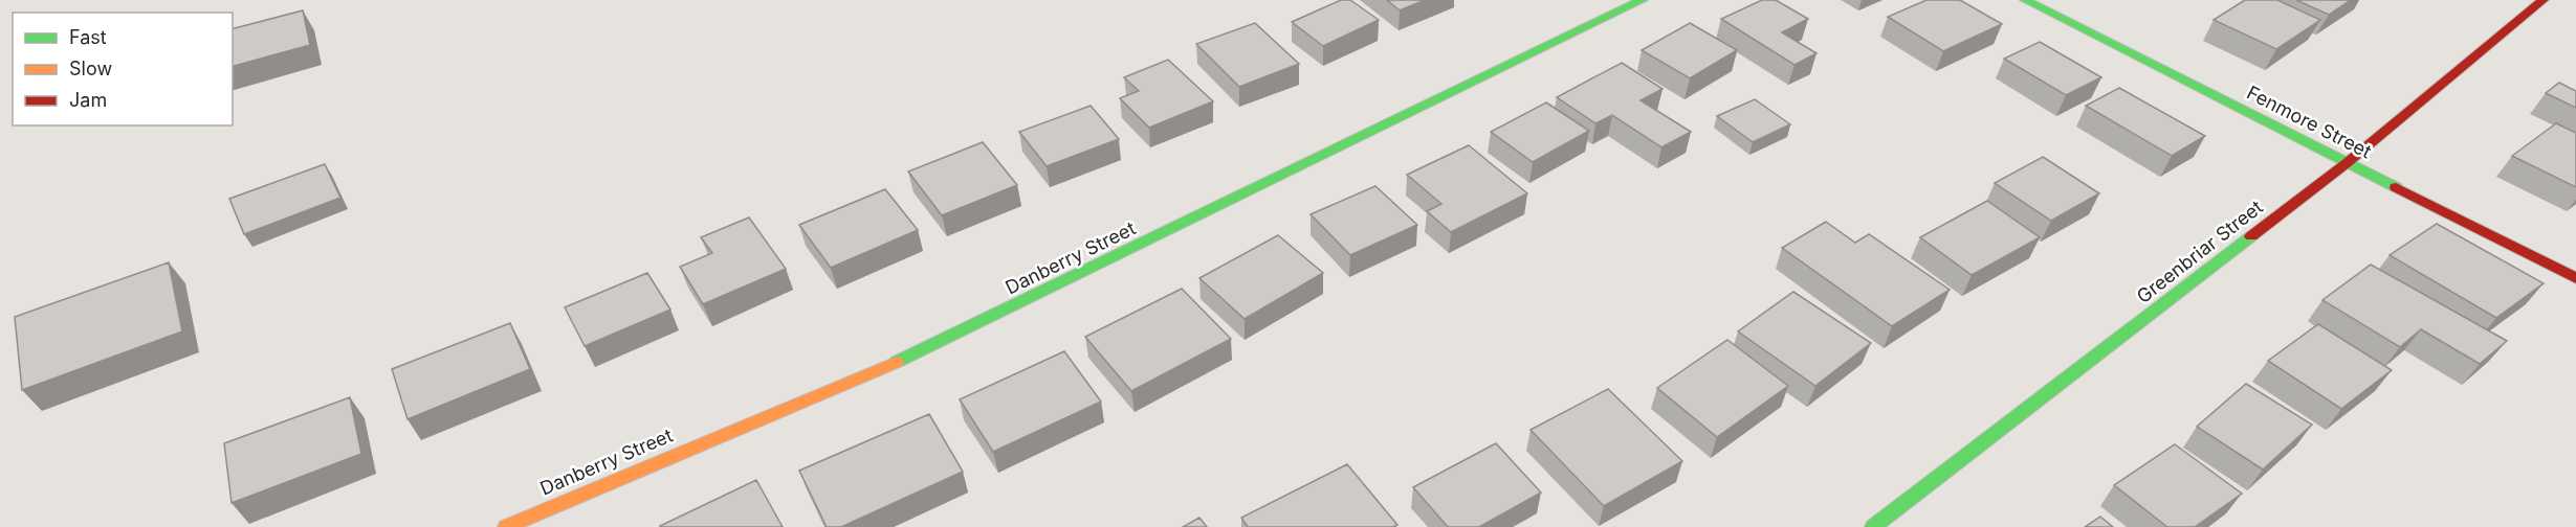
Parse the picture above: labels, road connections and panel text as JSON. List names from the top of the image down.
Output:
{
  "streets": {
    "street": ["Fenmore Street", "Greenbriar Street", "Danberry Street"]
  },
  "crossings": [
    ["Fenmore Street", "Greenbriar Street"]
  ],
  "legend": ["Fast", "Slow", "Jam"]
}
